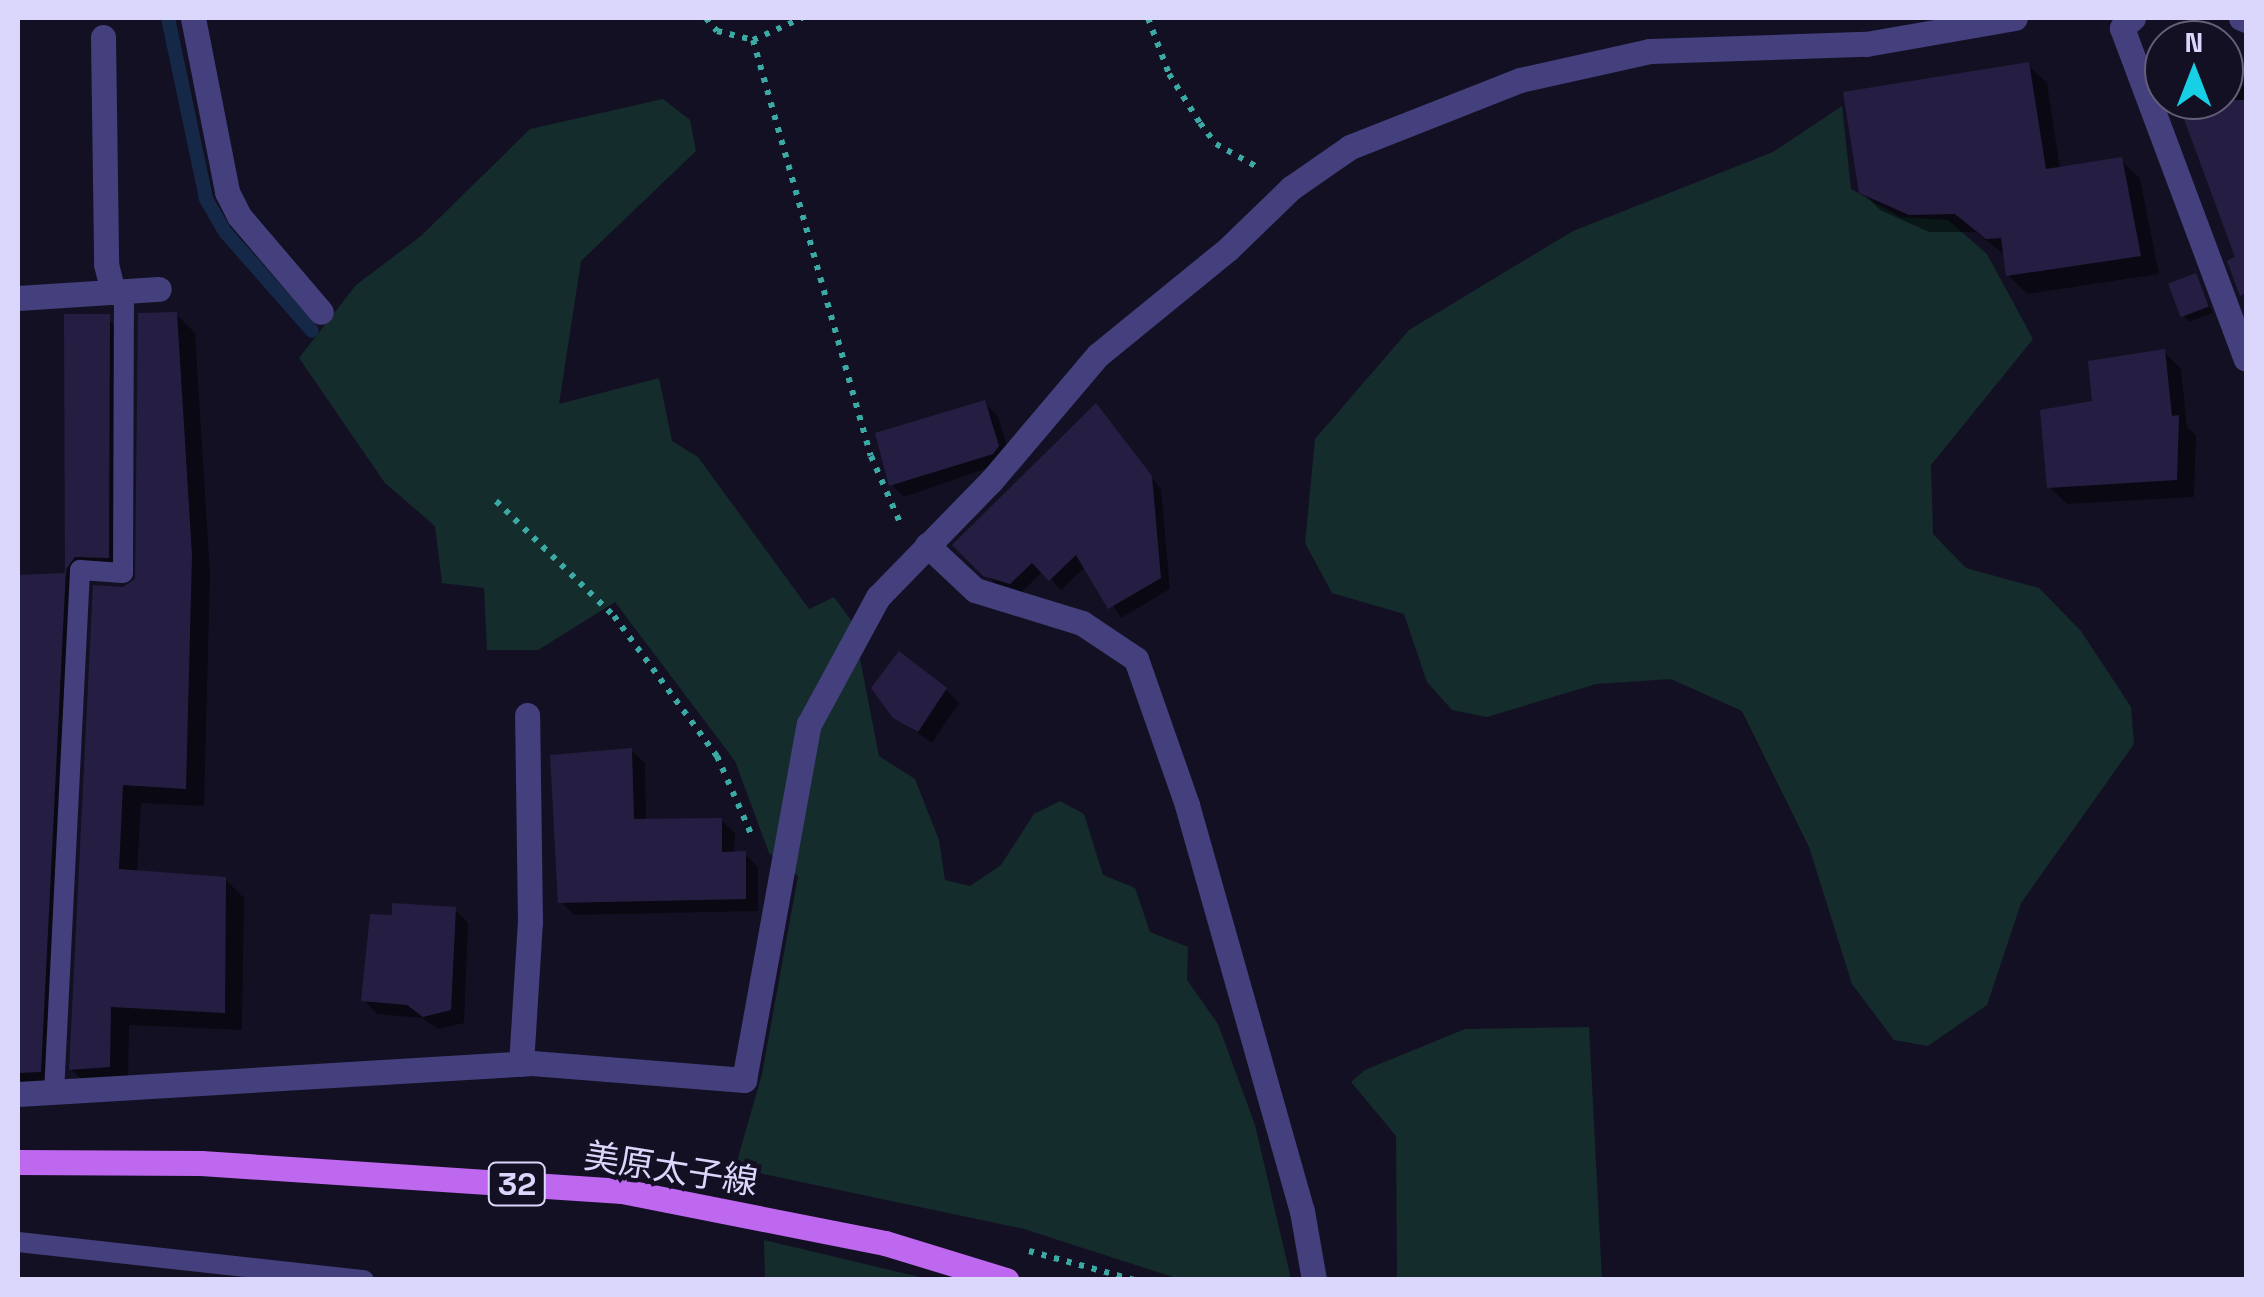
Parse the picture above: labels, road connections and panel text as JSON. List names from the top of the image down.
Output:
{
  "streets": {
    "main road": ["美原太子線", "32"]
  },
  "north": "top"
}
